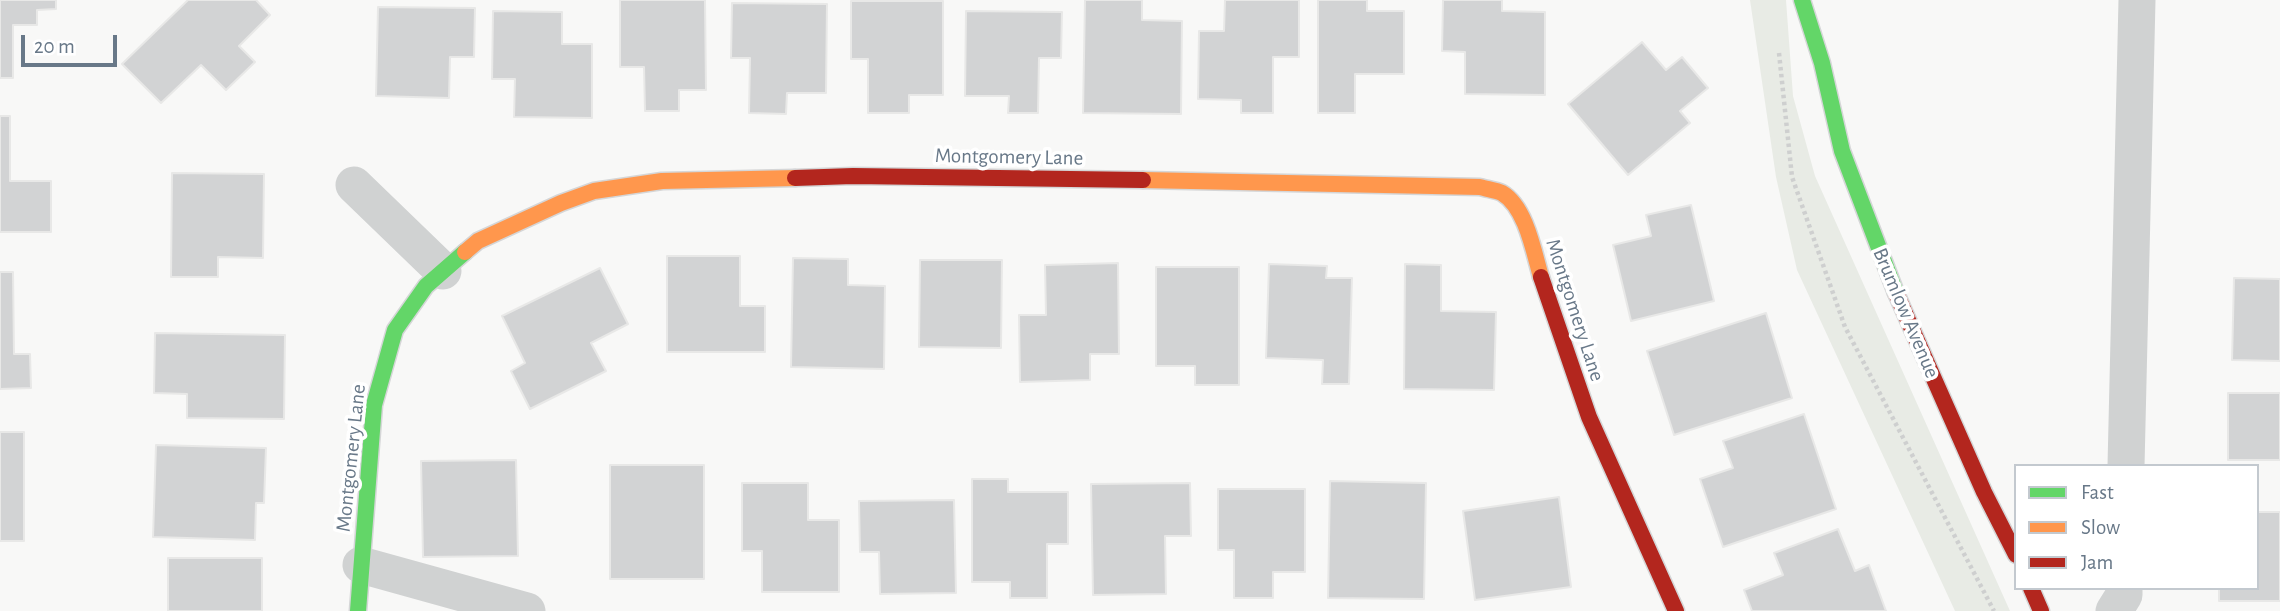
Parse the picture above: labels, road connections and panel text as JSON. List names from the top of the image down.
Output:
{
  "streets": {
    "street": ["Montgomery Lane", "Brumlow Avenue"]
  },
  "legend": ["Fast", "Slow", "Jam"],
  "scale_bar": "20 m"
}
